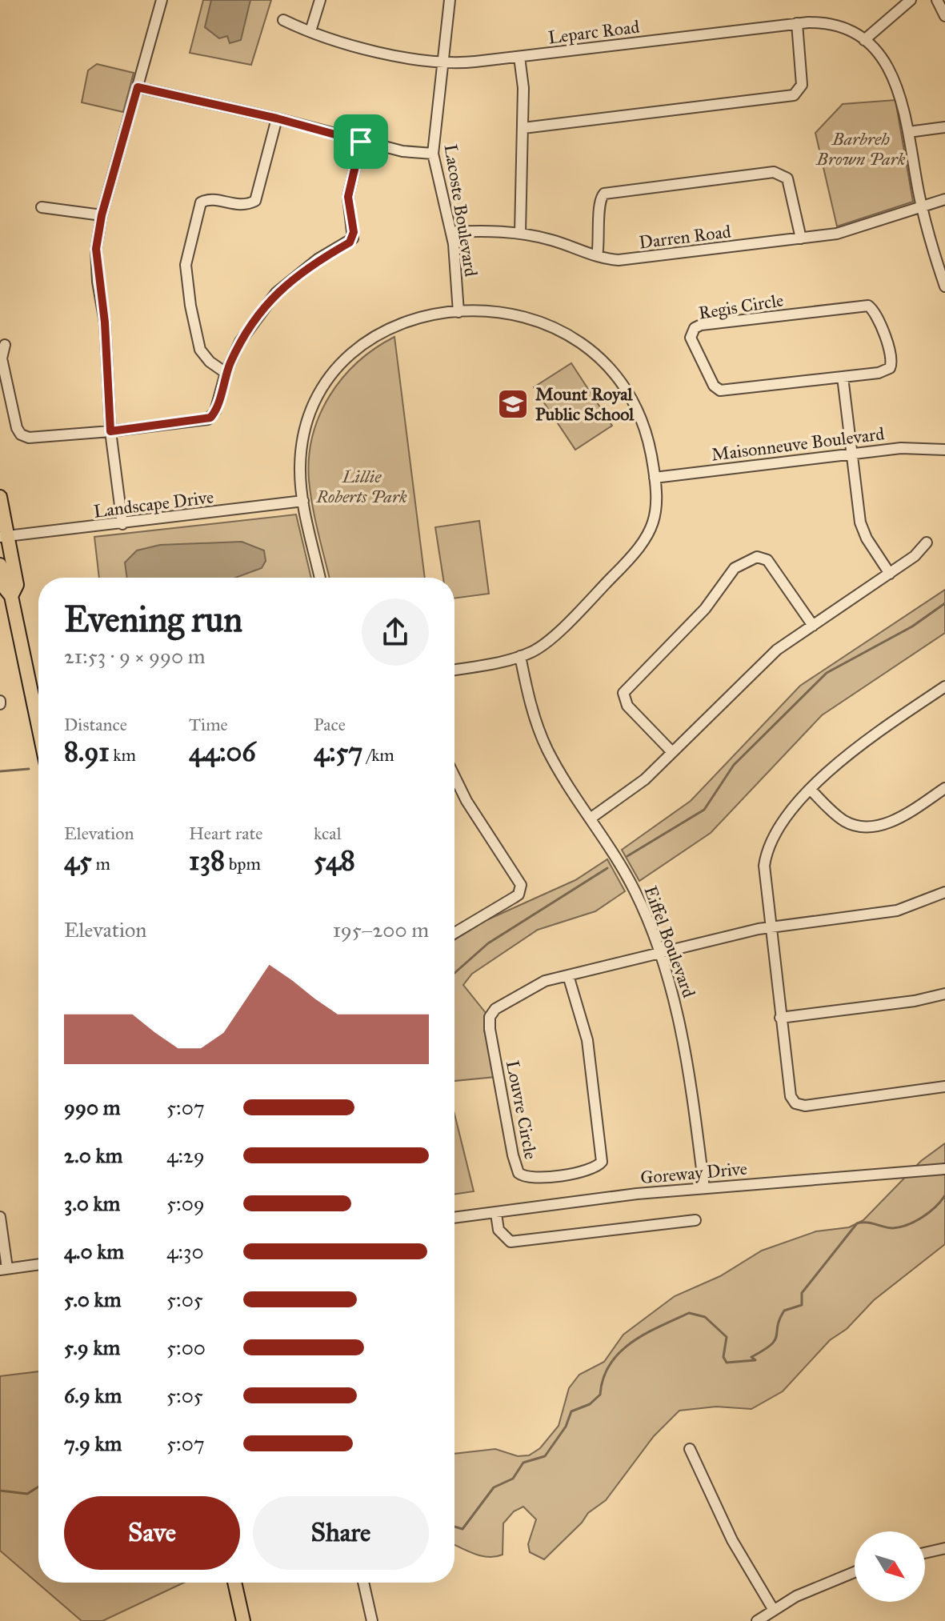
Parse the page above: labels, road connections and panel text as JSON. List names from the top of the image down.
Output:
{
  "streets": {
    "street": [
      "Leparc Road",
      "Lacoste Boulevard",
      "Darren Road",
      "Regis Circle",
      "Maisonneuve Boulevard",
      "Landscape Drive",
      "Eiffel Boulevard",
      "Louvre Circle",
      "Goreway Drive"
    ]
  },
  "crossings": [
    ["Leparc Road", "Lacoste Boulevard"],
    ["Leparc Road", "Darren Road"],
    ["Lacoste Boulevard", "Darren Road"],
    ["Eiffel Boulevard", "Louvre Circle"],
    ["Eiffel Boulevard", "Goreway Drive"]
  ],
  "parks": ["Barbreh Brown Park", "Lillie Roberts Park"],
  "places": {
    "school or university": ["Mount Royal Public School"]
  },
  "north": "bottom right",
  "page": {
    "heading": ["Evening run", "21:53 · 9 × 990 m"],
    "stats": [
      ["Distance", "8.91 km"],
      ["Time", "44:06"],
      ["Pace", "4:57 /km"],
      ["Elevation", "45 m"],
      ["Heart rate", "138 bpm"],
      ["kcal", "548"]
    ],
    "chart": ["Elevation", "195–200 m"],
    "list": [
      {
        "name": "990 m",
        "note": "5:07"
      },
      {
        "name": "2.0 km",
        "note": "4:29"
      },
      {
        "name": "3.0 km",
        "note": "5:09"
      },
      {
        "name": "4.0 km",
        "note": "4:30"
      },
      {
        "name": "5.0 km",
        "note": "5:05"
      },
      {
        "name": "5.9 km",
        "note": "5:00"
      },
      {
        "name": "6.9 km",
        "note": "5:05"
      },
      {
        "name": "7.9 km",
        "note": "5:07"
      }
    ],
    "buttons": ["Save", "Share"]
  }
}
